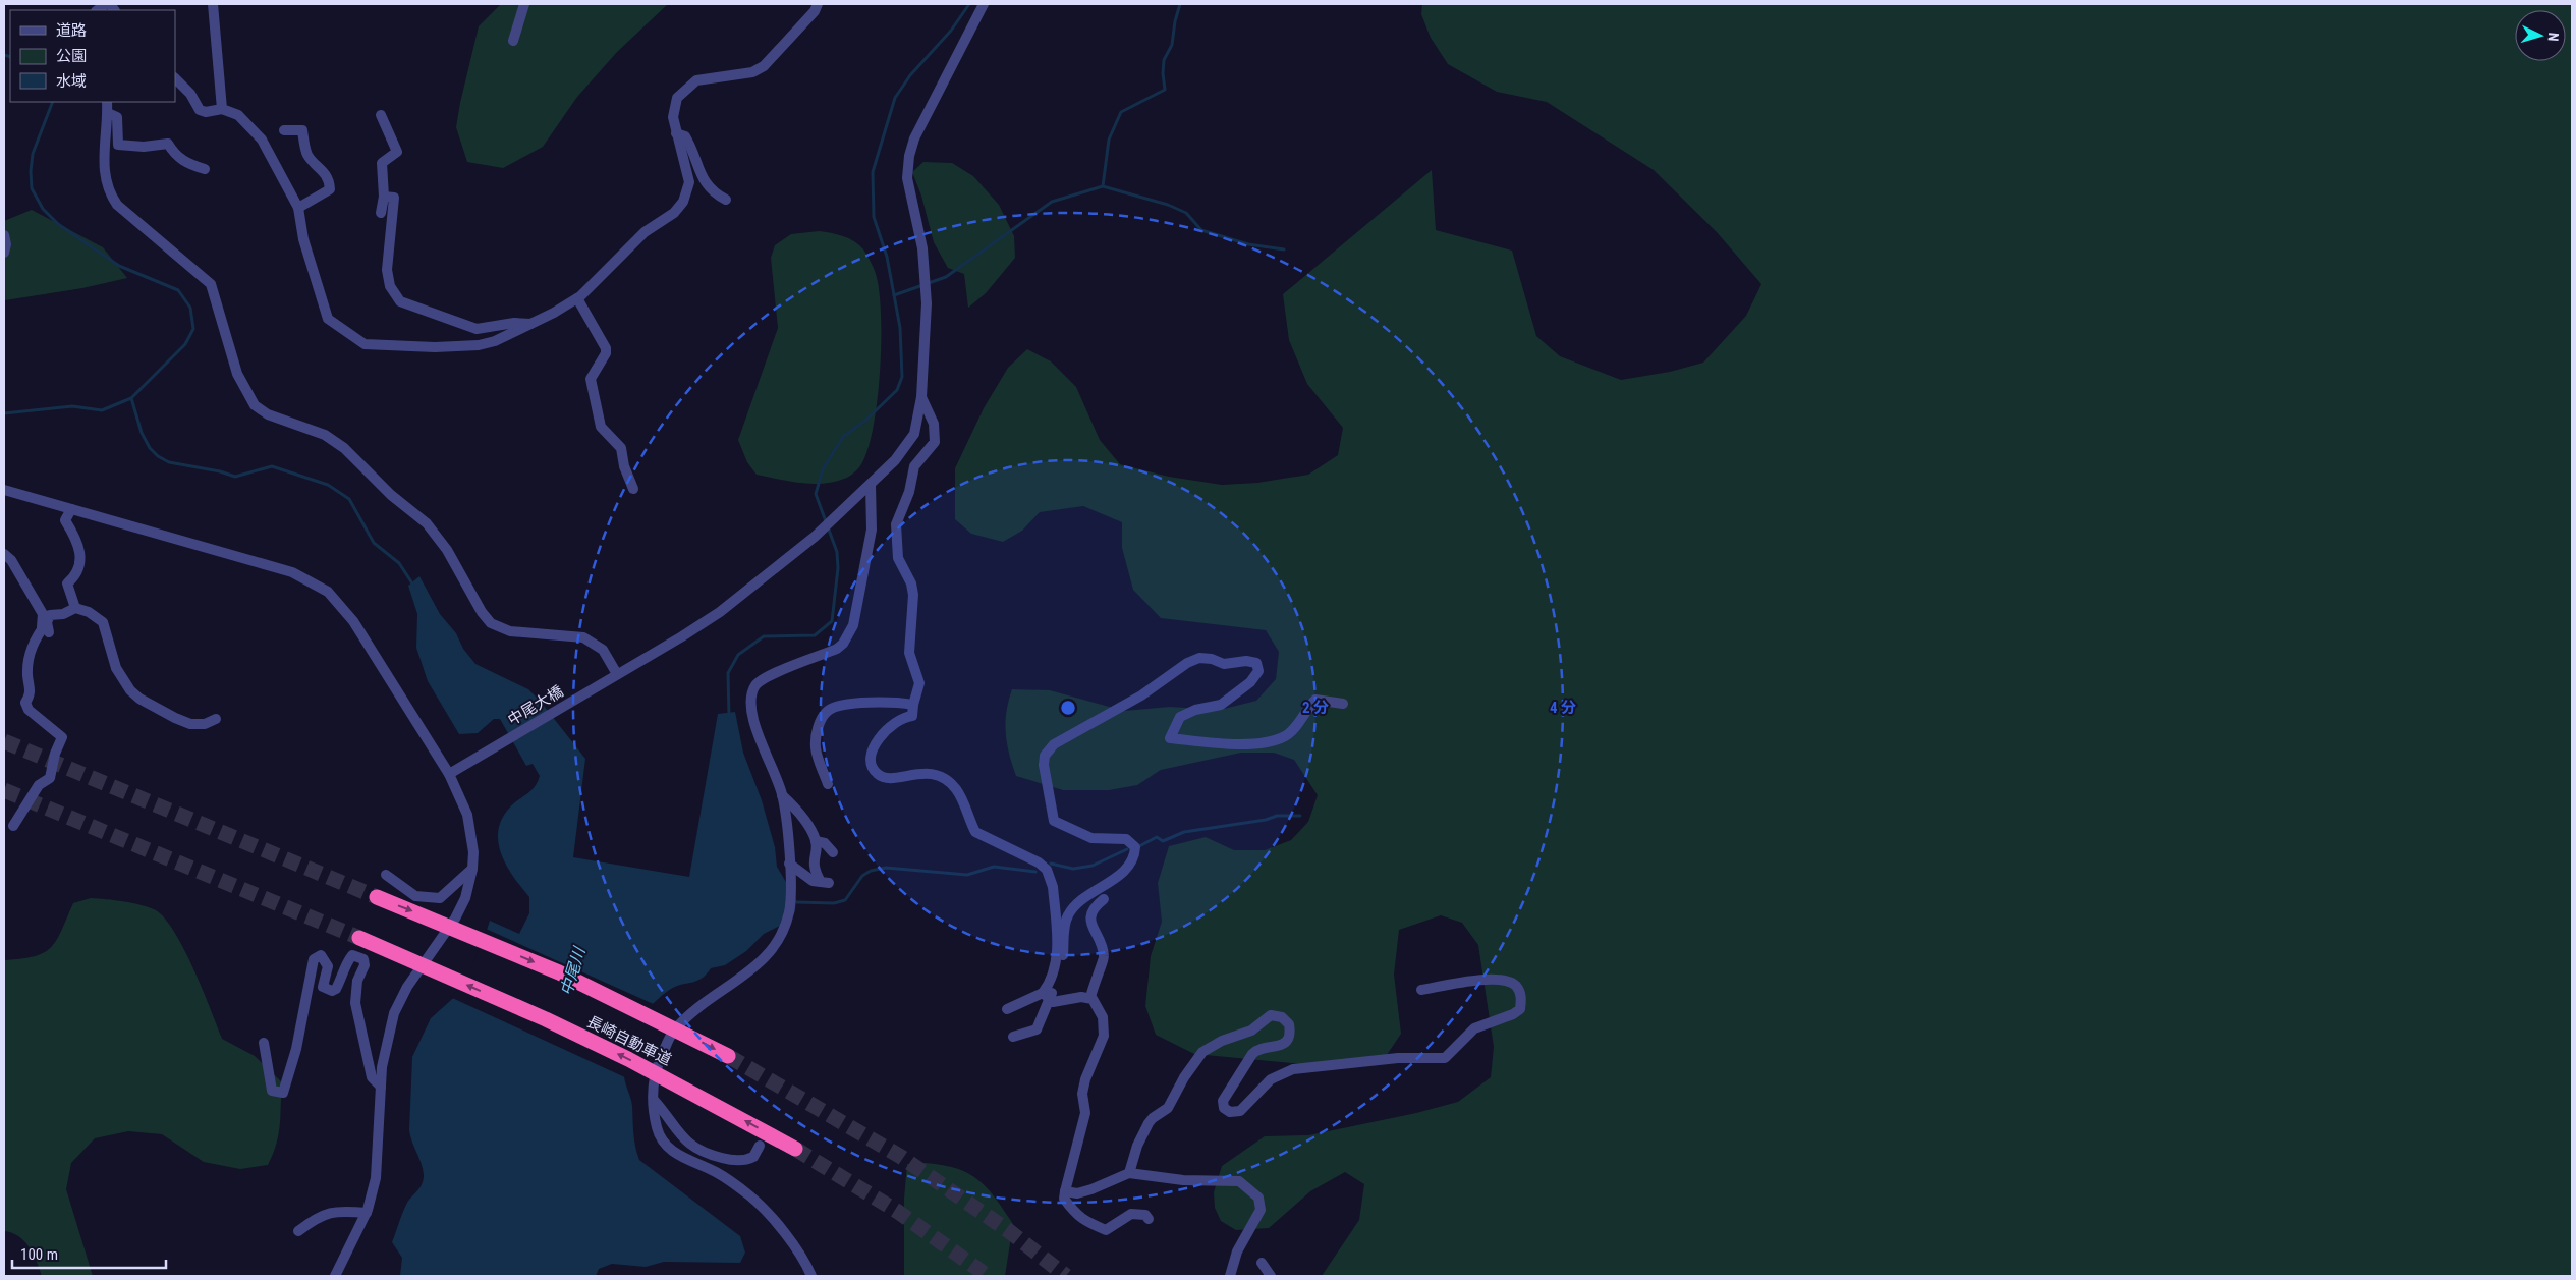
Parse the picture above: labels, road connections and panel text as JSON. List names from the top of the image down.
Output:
{
  "streets": {
    "highway": ["長崎自動車道"],
    "street": ["中尾大橋"]
  },
  "water": ["中尾川"],
  "legend": ["道路", "公園", "水域"],
  "scale_bar": "100 m",
  "north": "right",
  "rings": ["2 分", "4 分"]
}
